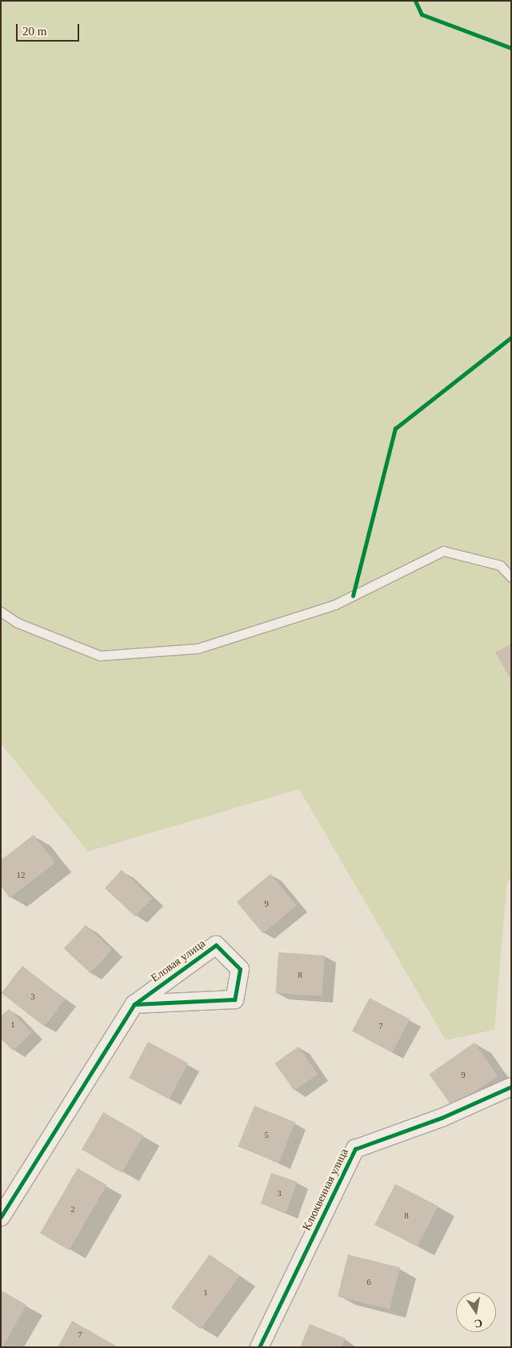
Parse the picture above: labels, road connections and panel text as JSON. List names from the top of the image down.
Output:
{
  "streets": {
    "street": ["Еловая улица", "Клюквенная улица"]
  },
  "house_numbers": [
    "12",
    "9",
    "8",
    "3",
    "1",
    "7",
    "9",
    "5",
    "3",
    "2",
    "8",
    "6",
    "1",
    "7"
  ],
  "scale_bar": "20 m",
  "north": "bottom"
}
